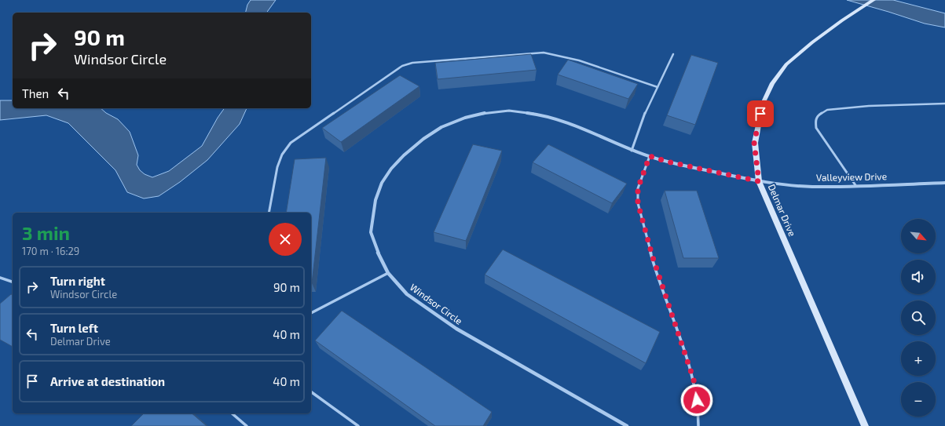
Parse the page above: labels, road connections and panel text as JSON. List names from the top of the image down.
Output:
{
  "streets": {
    "street": ["Valleyview Drive", "Delmar Drive", "Windsor Circle"]
  },
  "crossings": [
    ["Valleyview Drive", "Delmar Drive"],
    ["Valleyview Drive", "Windsor Circle"],
    ["Delmar Drive", "Windsor Circle"]
  ],
  "north": "bottom right",
  "page": {
    "turn": ["90 m", "Windsor Circle"],
    "then": "Then",
    "heading": ["3 min", "170 m · 16:29"],
    "map_buttons": ["+", "−"],
    "list": [
      {
        "name": "Turn right",
        "note": "Windsor Circle",
        "value": "90 m"
      },
      {
        "name": "Turn left",
        "note": "Delmar Drive",
        "value": "40 m"
      },
      {
        "name": "Arrive at destination",
        "value": "40 m"
      }
    ]
  }
}
